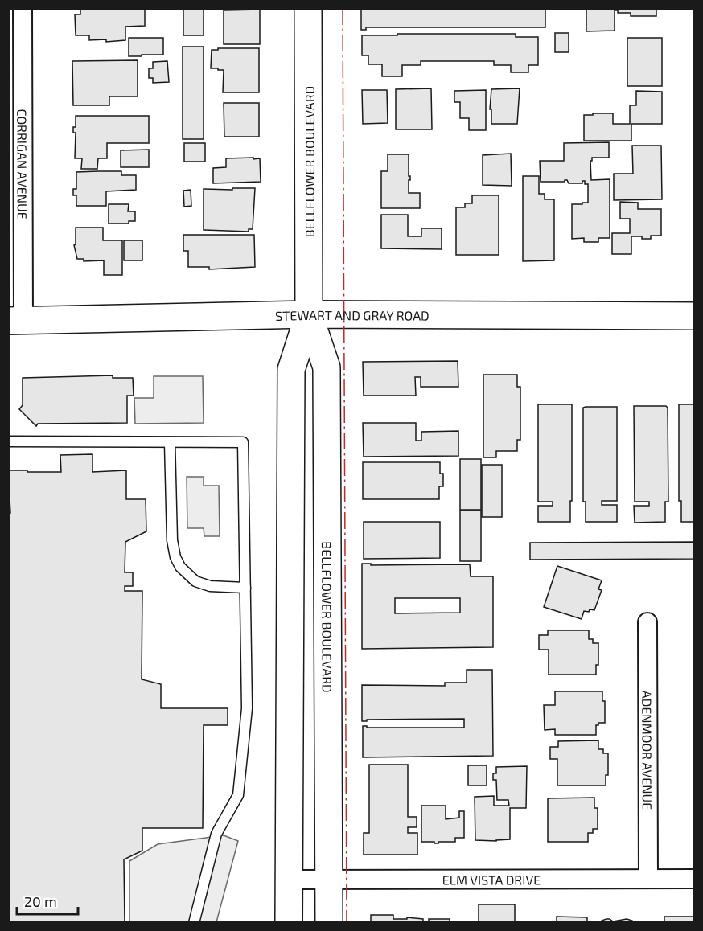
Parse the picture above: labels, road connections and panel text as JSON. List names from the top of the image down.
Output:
{
  "streets": {
    "main road": ["BELLFLOWER BOULEVARD", "STEWART AND GRAY ROAD"],
    "street": ["CORRIGAN AVENUE", "ADENMOOR AVENUE", "ELM VISTA DRIVE"]
  },
  "crossings": [
    ["BELLFLOWER BOULEVARD", "STEWART AND GRAY ROAD"],
    ["BELLFLOWER BOULEVARD", "ELM VISTA DRIVE"],
    ["CORRIGAN AVENUE", "STEWART AND GRAY ROAD"],
    ["ADENMOOR AVENUE", "ELM VISTA DRIVE"]
  ],
  "scale_bar": "20 m"
}
